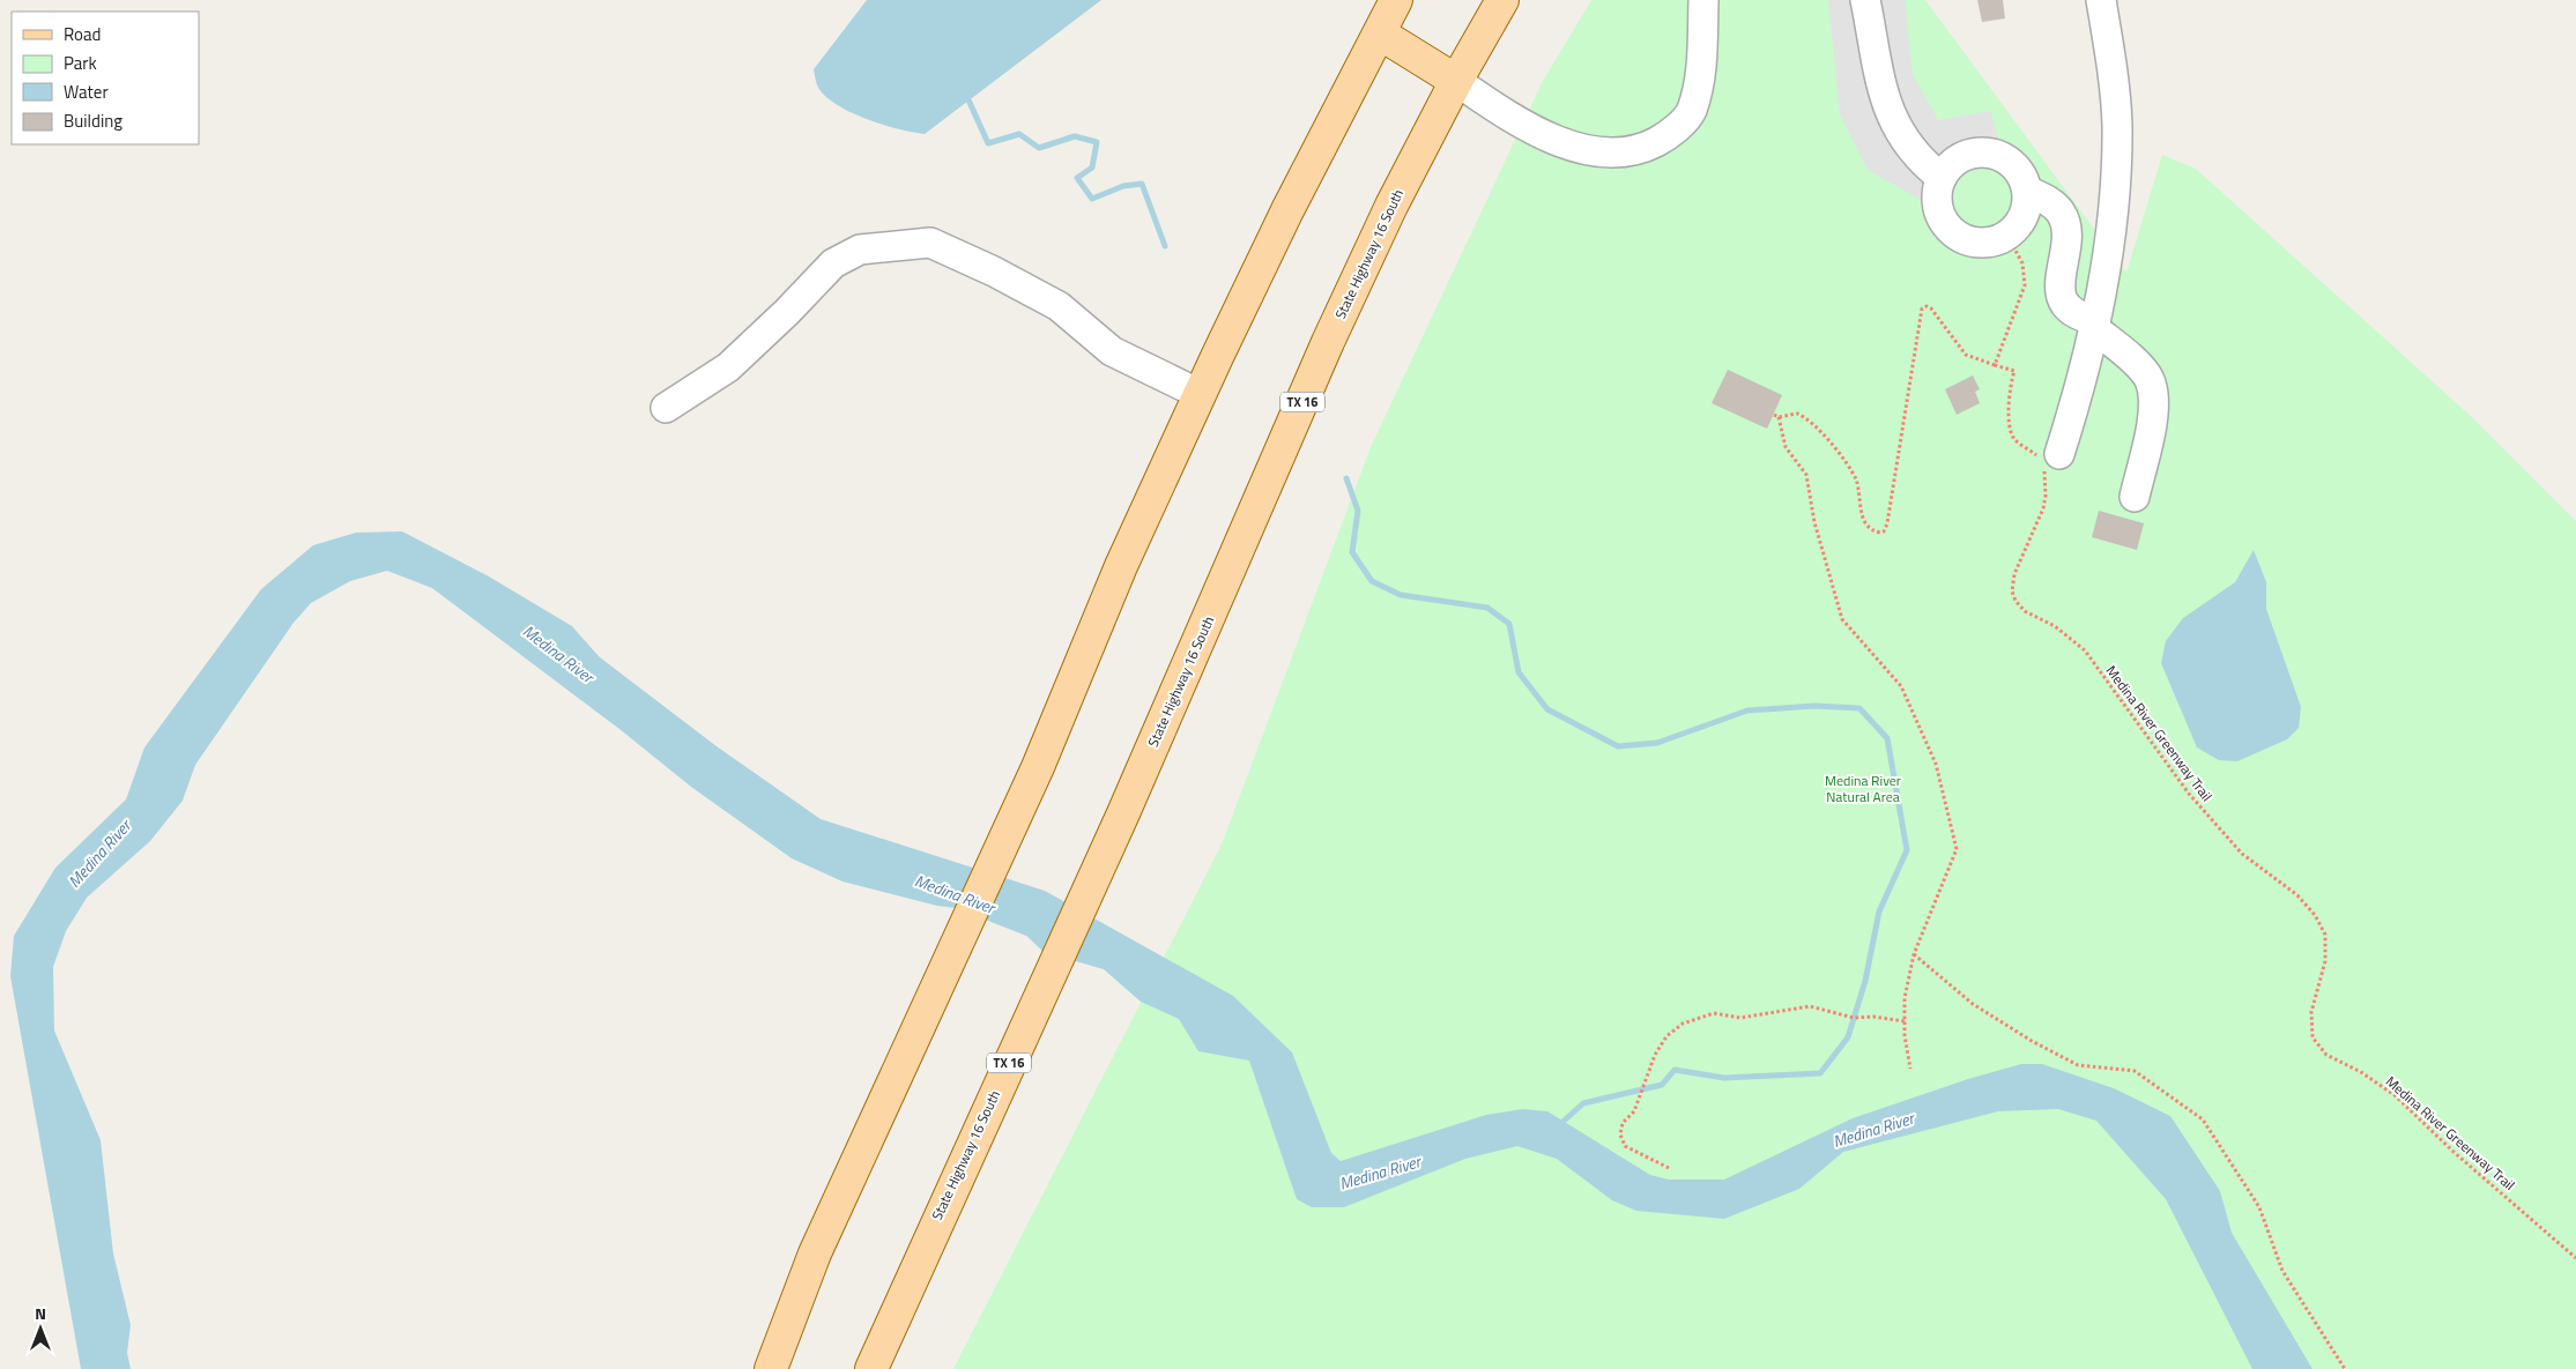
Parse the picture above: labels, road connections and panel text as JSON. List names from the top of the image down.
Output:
{
  "streets": {
    "main road": ["State Highway 16 South", "TX 16"],
    "path": ["Medina River Greenway Trail"]
  },
  "water": ["Medina River"],
  "parks": ["Medina River Natural Area"],
  "legend": [
    "Road",
    "Park",
    "Water",
    "Building"
  ],
  "north": "top"
}
